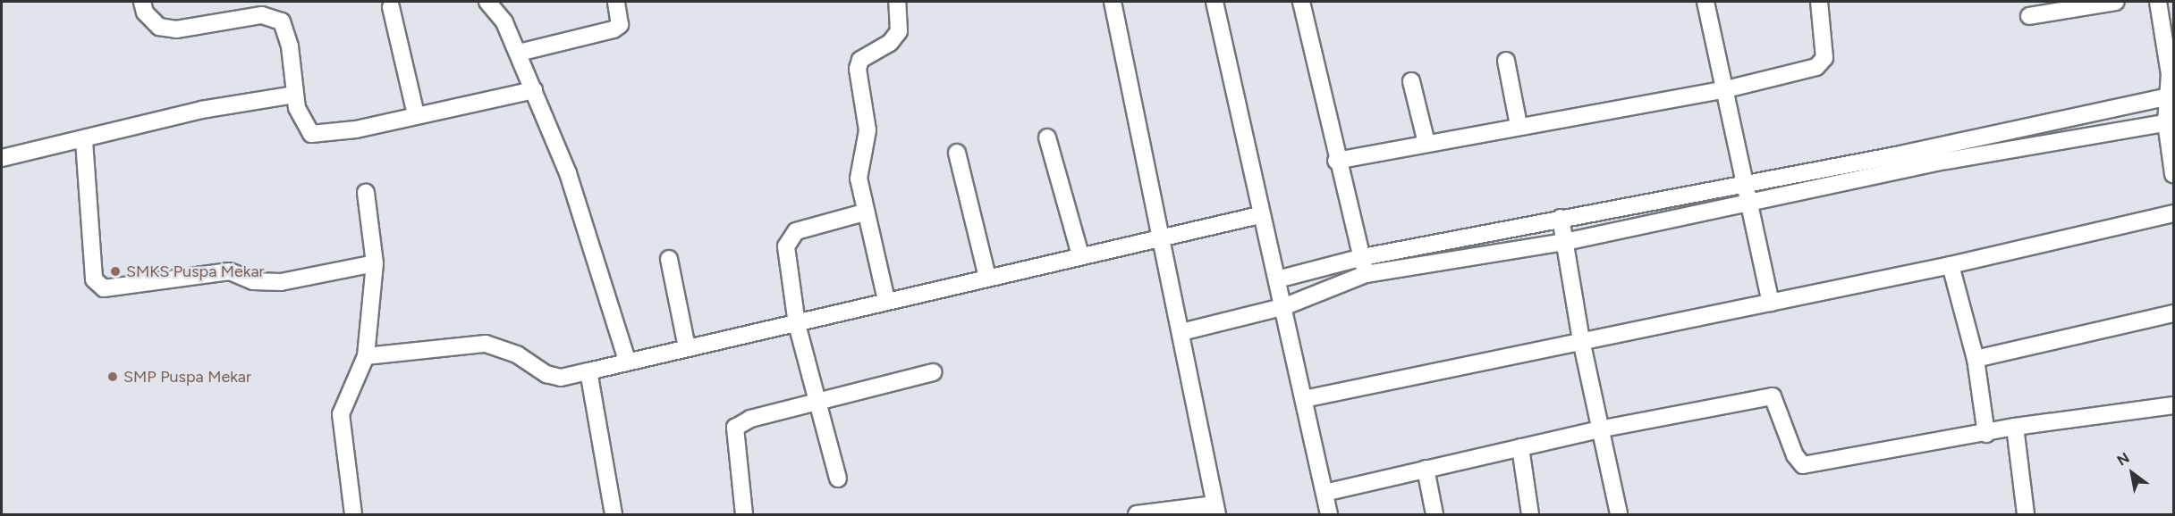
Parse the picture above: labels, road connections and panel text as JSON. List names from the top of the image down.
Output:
{
  "places": ["SMKS Puspa Mekar", "SMP Puspa Mekar"],
  "north": "top left"
}
